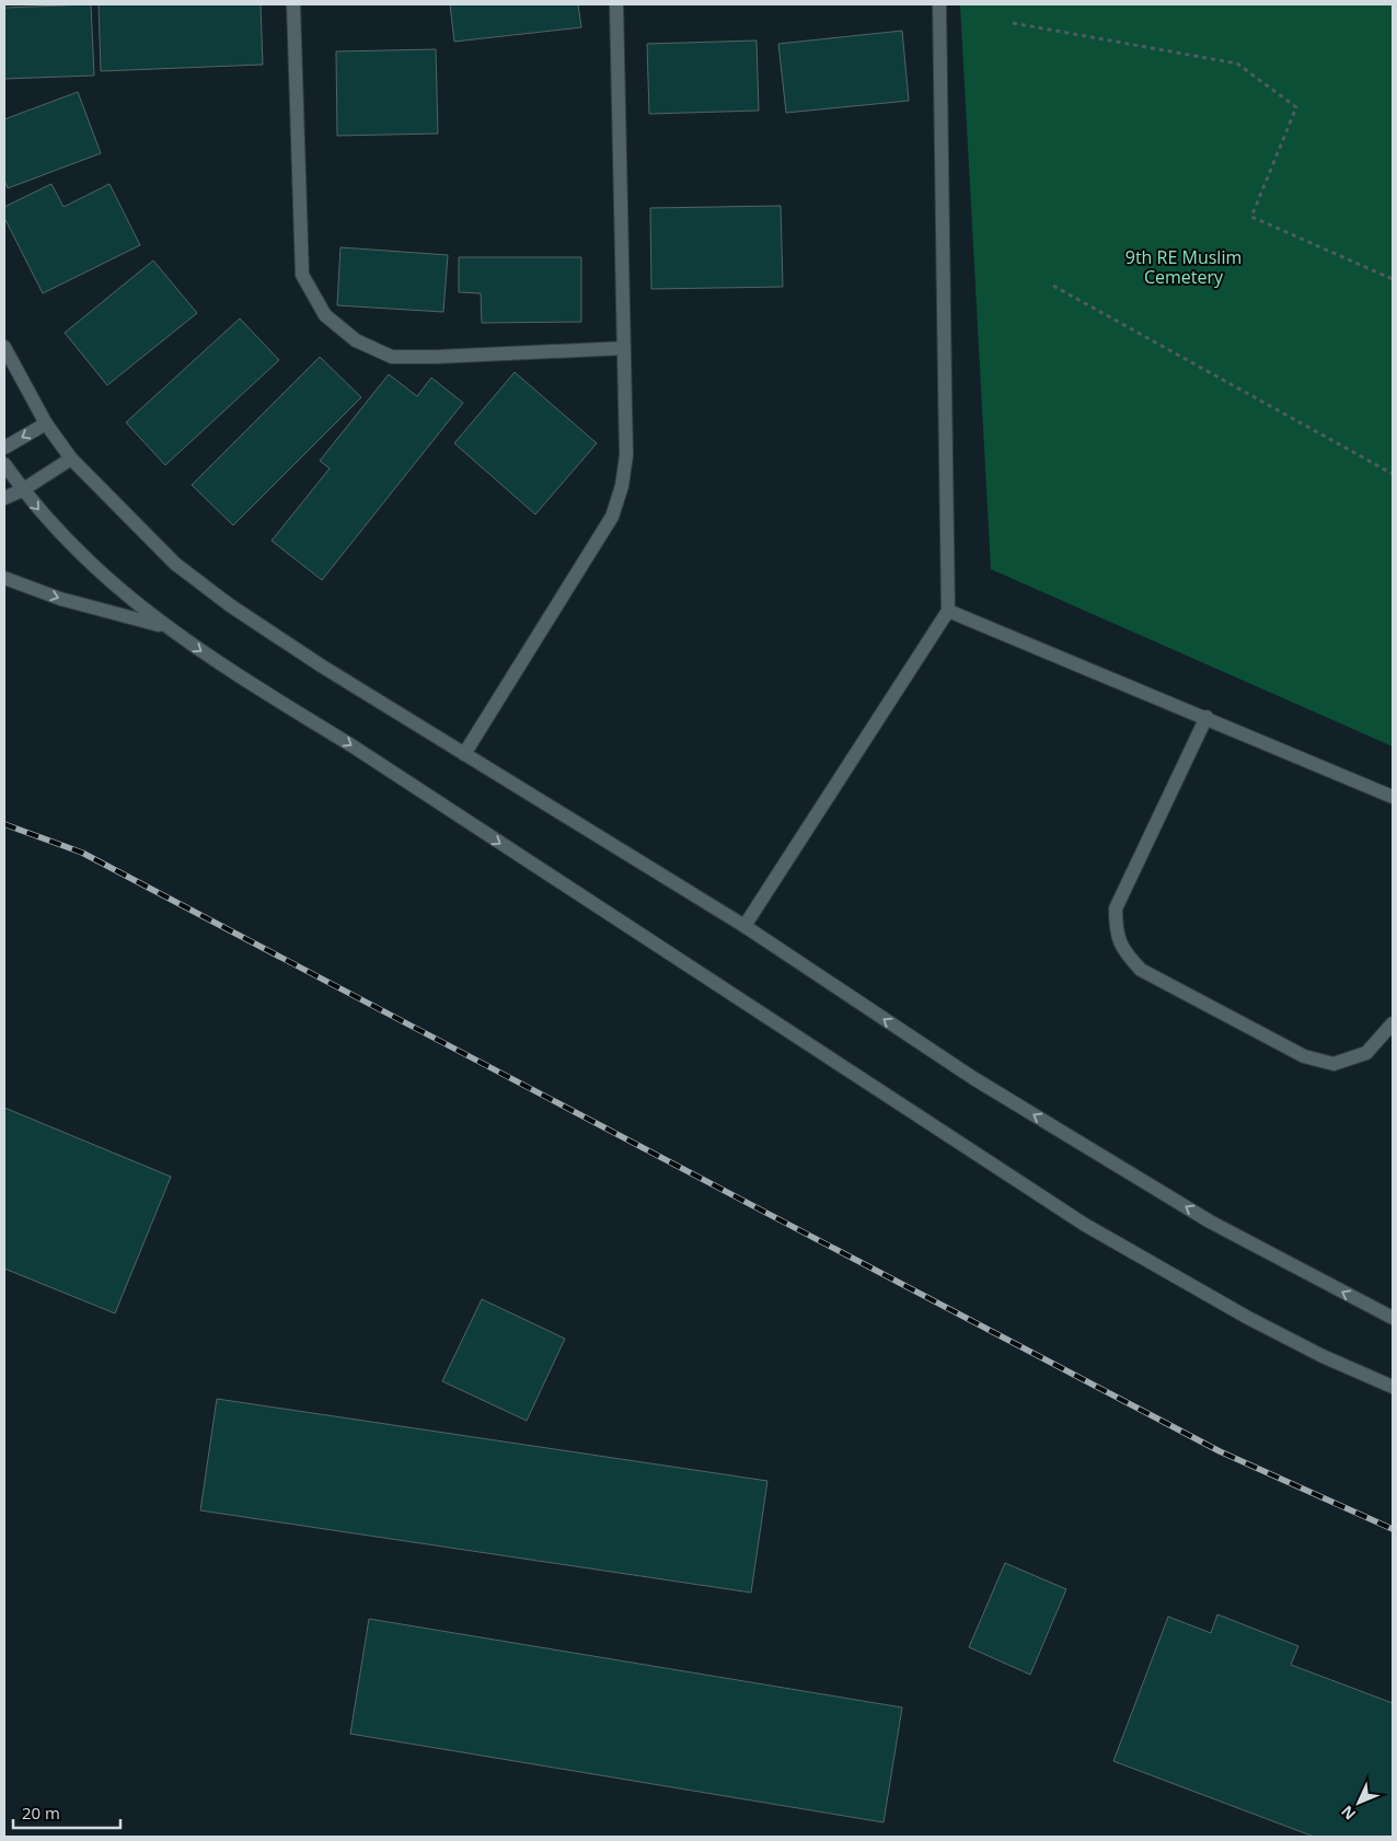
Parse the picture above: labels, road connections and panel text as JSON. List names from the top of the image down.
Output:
{
  "parks": ["9th RE Muslim Cemetery"],
  "scale_bar": "20 m",
  "north": "bottom left"
}
